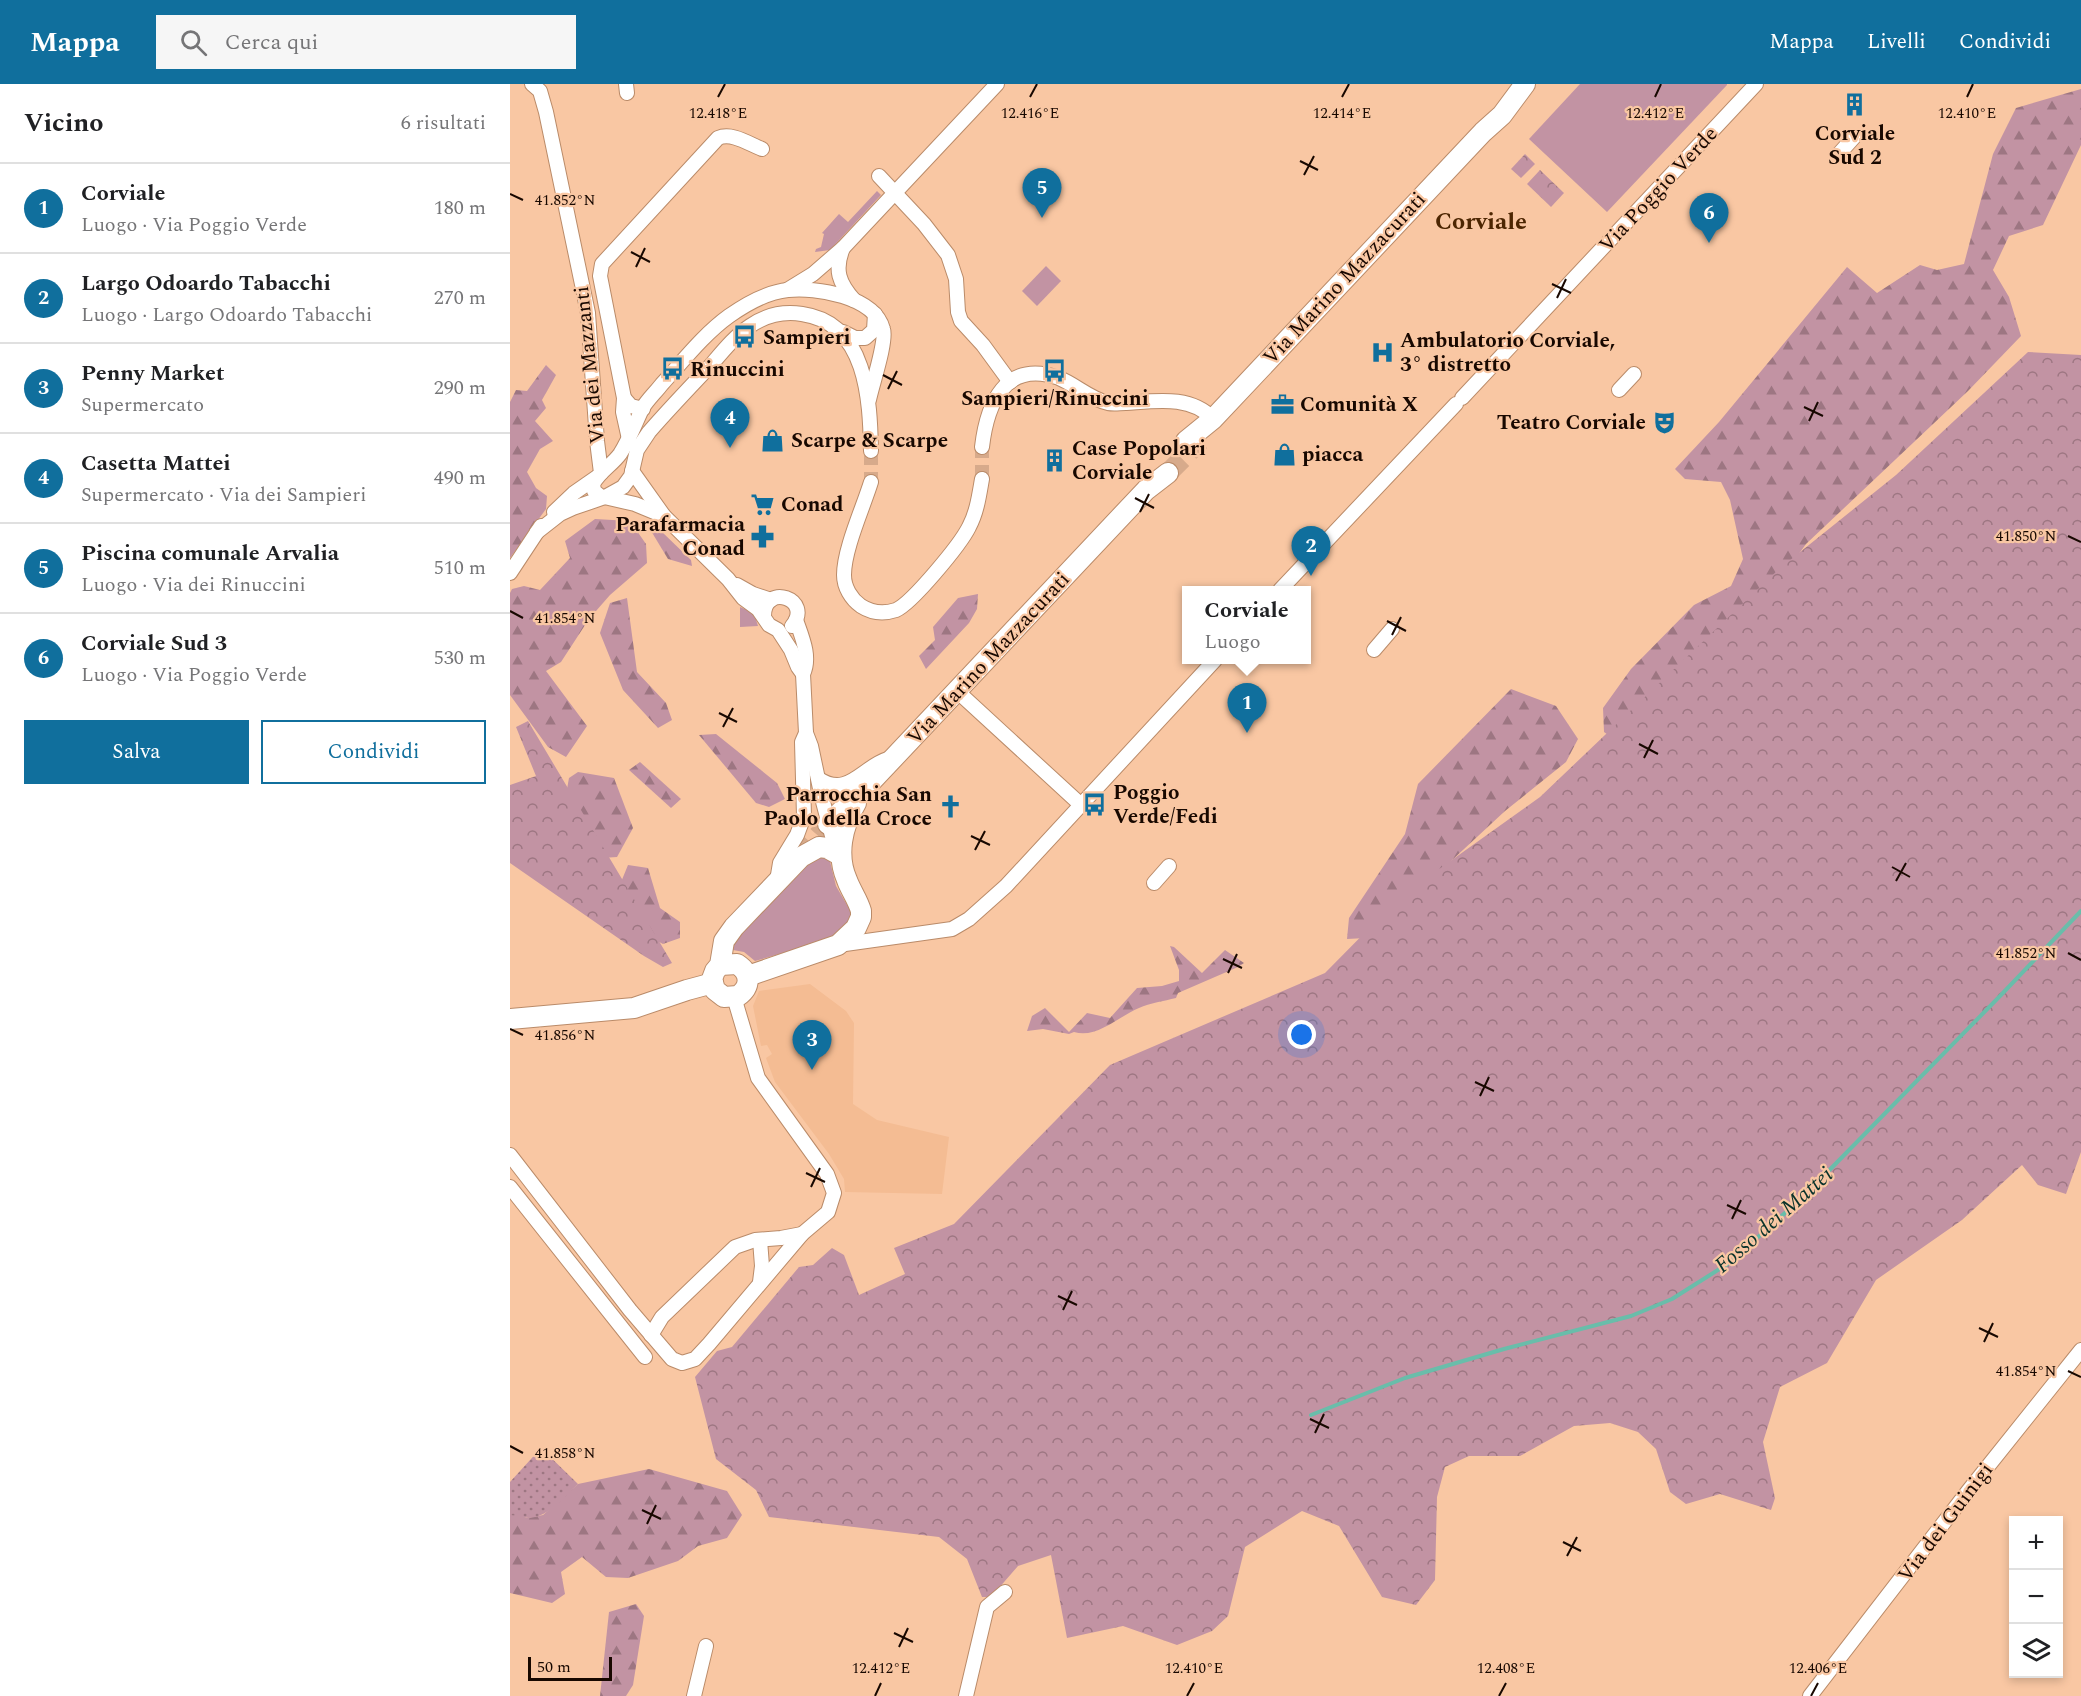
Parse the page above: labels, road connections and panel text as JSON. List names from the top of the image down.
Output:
{
  "streets": {
    "street": [
      "Via Poggio Verde",
      "Via Marino Mazzacurati",
      "Via dei Mazzanti",
      "Via dei Guinigi"
    ]
  },
  "districts": ["Corviale"],
  "water": ["Fosso dei Mattei"],
  "places": {
    "building": ["Corviale Sud 2", "Case Popolari Corviale"],
    "bus stop": [
      "Sampieri",
      "Rinuccini",
      "Sampieri/Rinuccini",
      "Poggio Verde/Fedi"
    ],
    "hospital": ["Ambulatorio Corviale, 3° distretto"],
    "office": ["Comunità X"],
    "theatre": ["Teatro Corviale"],
    "shop": ["Scarpe & Scarpe", "piacca"],
    "supermarket": ["Conad"],
    "pharmacy": ["Parafarmacia Conad"],
    "church": ["Parrocchia San Paolo della Croce"]
  },
  "scale_bar": "50 m",
  "page": {
    "header": "Mappa",
    "search": "Cerca qui",
    "nav": ["Mappa", "Livelli", "Condividi"],
    "heading": ["Vicino", "6 risultati"],
    "list": [
      {
        "mark": "1",
        "name": "Corviale",
        "note": "Luogo · Via Poggio Verde",
        "value": "180 m"
      },
      {
        "mark": "2",
        "name": "Largo Odoardo Tabacchi",
        "note": "Luogo · Largo Odoardo Tabacchi",
        "value": "270 m"
      },
      {
        "mark": "3",
        "name": "Penny Market",
        "note": "Supermercato",
        "value": "290 m"
      },
      {
        "mark": "4",
        "name": "Casetta Mattei",
        "note": "Supermercato · Via dei Sampieri",
        "value": "490 m"
      },
      {
        "mark": "5",
        "name": "Piscina comunale Arvalia",
        "note": "Luogo · Via dei Rinuccini",
        "value": "510 m"
      },
      {
        "mark": "6",
        "name": "Corviale Sud 3",
        "note": "Luogo · Via Poggio Verde",
        "value": "530 m"
      }
    ],
    "pins": [
      "5",
      "6",
      "4",
      "2",
      "1",
      "3"
    ],
    "popup": ["Corviale", "Luogo"],
    "buttons": ["Salva", "Condividi"],
    "map_buttons": ["+", "−"],
    "scale": "50 m"
  },
  "coordinates": [
    "12.418°E",
    "12.416°E",
    "12.414°E",
    "12.412°E",
    "12.410°E",
    "41.852°N",
    "41.850°N",
    "41.854°N",
    "41.856°N",
    "41.858°N",
    "12.408°E",
    "12.406°E"
  ]
}
